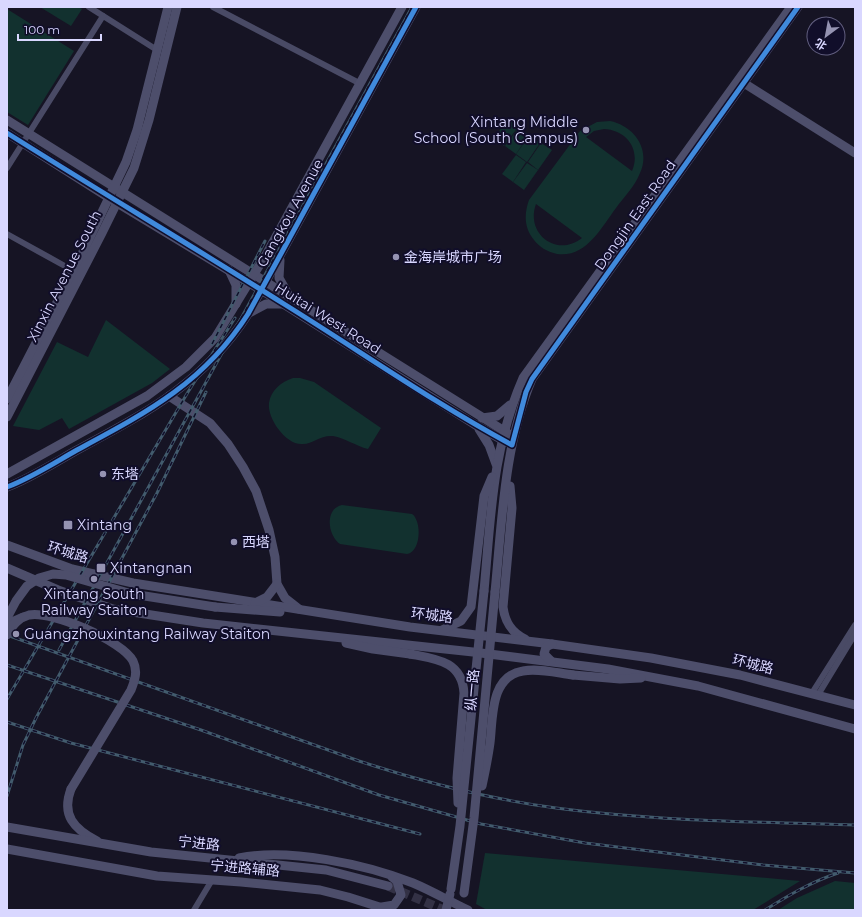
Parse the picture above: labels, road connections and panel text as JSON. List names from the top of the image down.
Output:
{
  "streets": {
    "street": [
      "Gangkou Avenue",
      "Dongjin East Road",
      "Xinxin Avenue South",
      "Huitai West Road",
      "环城路",
      "纵一路",
      "宁进路",
      "宁进路辅路"
    ]
  },
  "crossings": [
    ["Gangkou Avenue", "Huitai West Road"],
    ["Dongjin East Road", "Huitai West Road"],
    ["Dongjin East Road", "纵一路"],
    ["Xinxin Avenue South", "Huitai West Road"],
    ["纵一路", "宁进路辅路"],
    ["宁进路", "宁进路辅路"]
  ],
  "places": {
    "other": [
      "Xintang Middle School (South Campus)",
      "金海岸城市广场",
      "东塔",
      "西塔",
      "Xintang South Railway Staiton",
      "Guangzhouxintang Railway Staiton"
    ],
    "transit": ["Xintang", "Xintangnan"]
  },
  "scale_bar": "100 m",
  "north": "bottom left"
}
